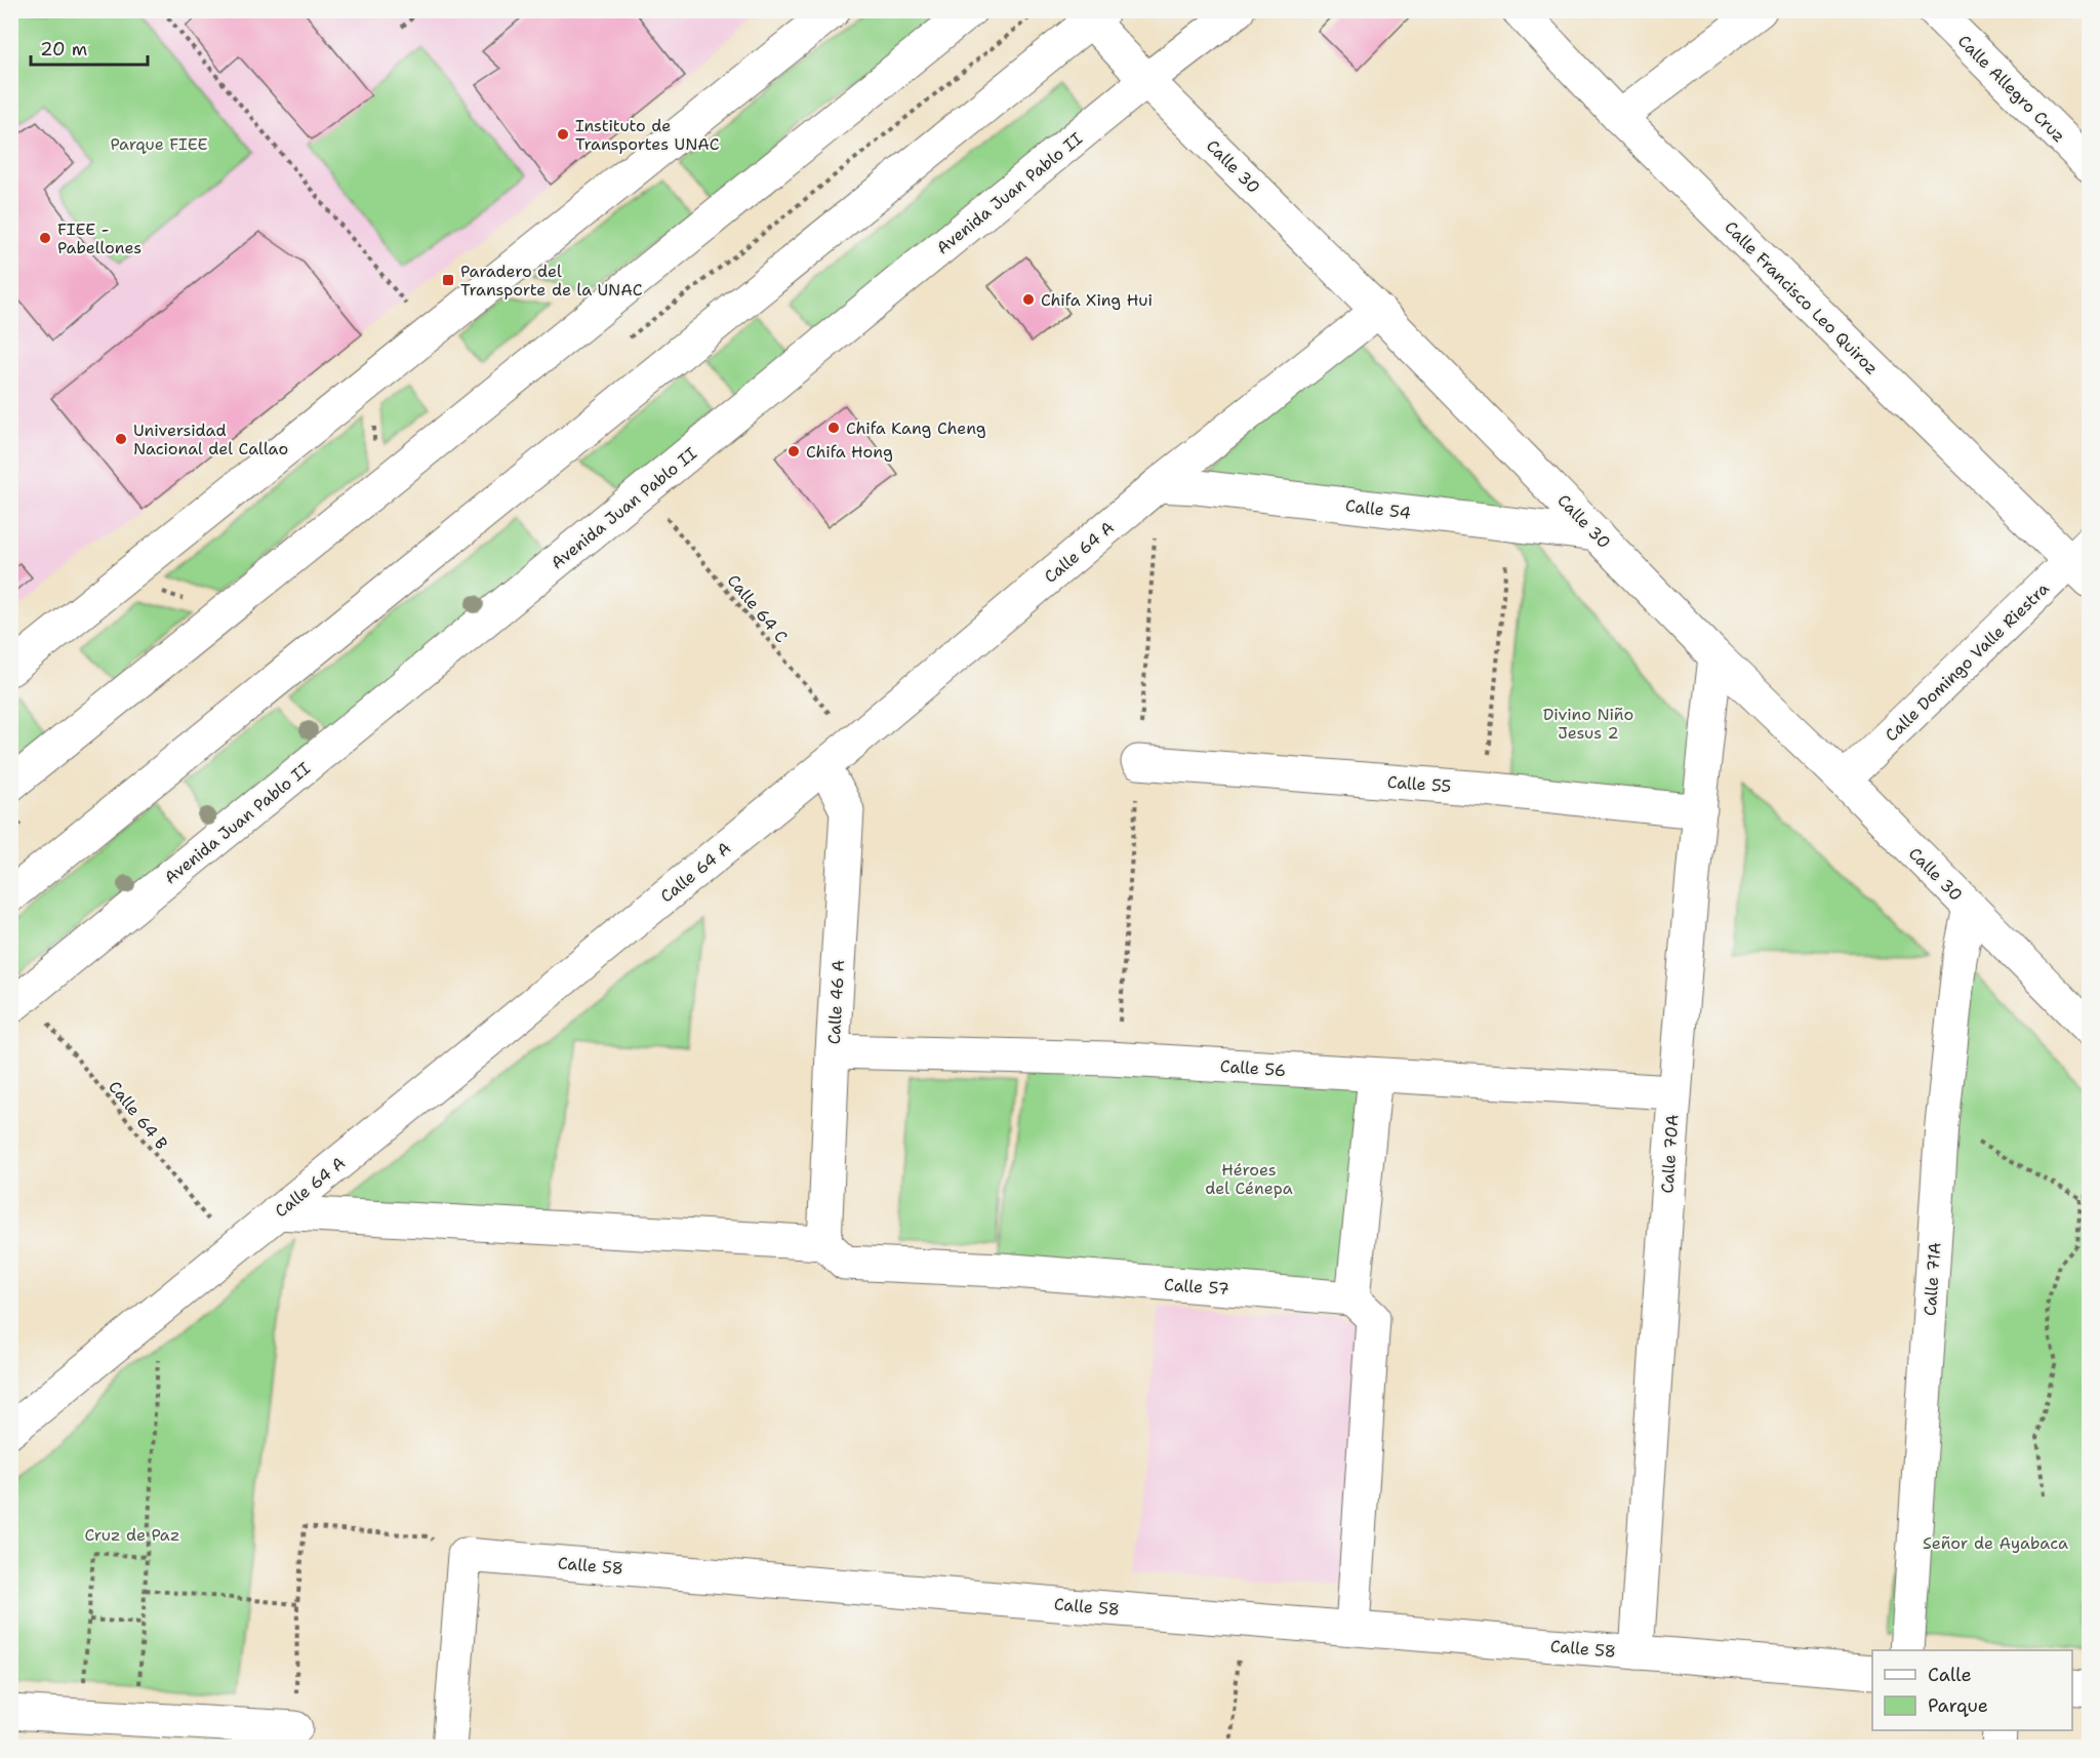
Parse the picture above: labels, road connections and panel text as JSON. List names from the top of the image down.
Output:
{
  "streets": {
    "street": [
      "Calle Allegro Cruz",
      "Calle 30",
      "Avenida Juan Pablo II",
      "Calle Francisco Leo Quiroz",
      "Calle 54",
      "Calle 64 A",
      "Calle Domingo Valle Riestra",
      "Calle 55",
      "Calle 46 A",
      "Calle 56",
      "Calle 70A",
      "Calle 71A",
      "Calle 57",
      "Calle 58"
    ],
    "path": ["Calle 64 C", "Calle 64 B"]
  },
  "crossings": [
    ["Calle 30", "Avenida Juan Pablo II"],
    ["Calle 30", "Calle 54"],
    ["Calle 30", "Calle 64 A"],
    ["Calle 30", "Calle Domingo Valle Riestra"],
    ["Calle 30", "Calle 70A"],
    ["Calle 30", "Calle 71A"],
    ["Avenida Juan Pablo II", "Calle 64 C"],
    ["Avenida Juan Pablo II", "Calle 64 B"],
    ["Calle Francisco Leo Quiroz", "Calle Domingo Valle Riestra"],
    ["Calle 54", "Calle 64 A"],
    ["Calle 64 A", "Calle 64 C"],
    ["Calle 64 A", "Calle 46 A"],
    ["Calle 64 A", "Calle 64 B"],
    ["Calle 55", "Calle 70A"],
    ["Calle 46 A", "Calle 56"],
    ["Calle 46 A", "Calle 57"],
    ["Calle 56", "Calle 70A"],
    ["Calle 70A", "Calle 58"]
  ],
  "parks": [
    "Parque FIEE",
    "Divino Niño Jesus 2",
    "Héroes del Cénepa",
    "Cruz de Paz",
    "Señor de Ayabaca"
  ],
  "places": {
    "other": [
      "Instituto de Transportes UNAC",
      "FIEE - Pabellones",
      "Chifa Xing Hui",
      "Chifa Kang Cheng",
      "Universidad Nacional del Callao",
      "Chifa Hong"
    ],
    "transit": ["Paradero del Transporte de la UNAC"]
  },
  "legend": ["Calle", "Parque"],
  "scale_bar": "20 m"
}
